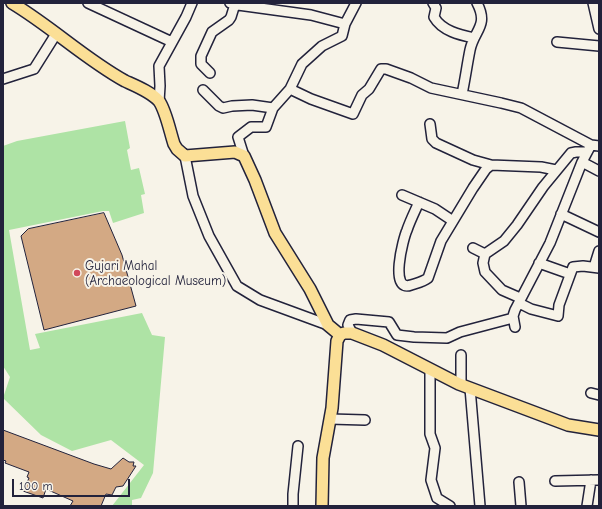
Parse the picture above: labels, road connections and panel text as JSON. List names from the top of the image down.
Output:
{
  "places": ["Gujari Mahal (Archaeological Museum)"],
  "scale_bar": "100 m"
}
